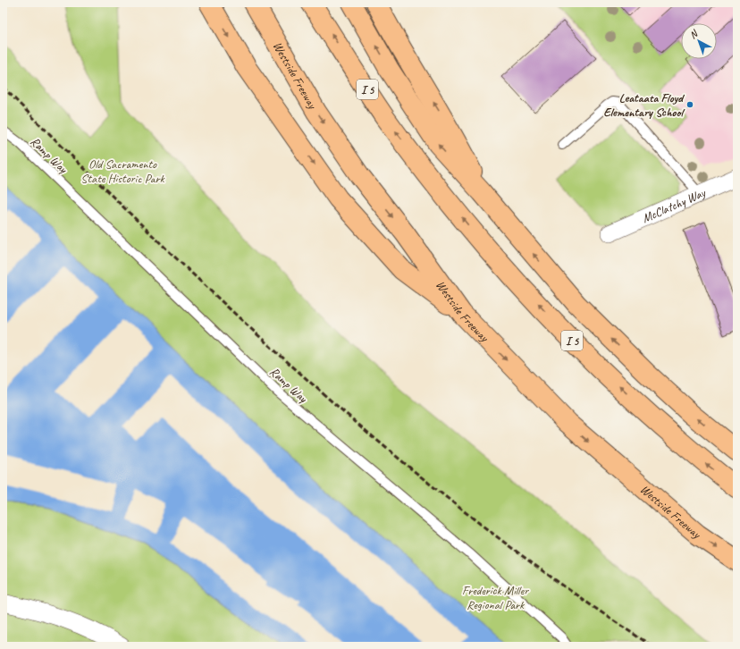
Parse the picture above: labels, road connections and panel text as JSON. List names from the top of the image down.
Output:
{
  "streets": {
    "highway": ["Westside Freeway", "I 5"],
    "street": ["McClatchy Way"],
    "lane": ["Ramp Way"]
  },
  "parks": ["Old Sacramento State Historic Park", "Frederick Miller Regional Park"],
  "places": ["Leataata Floyd Elementary School"],
  "north": "top left"
}
